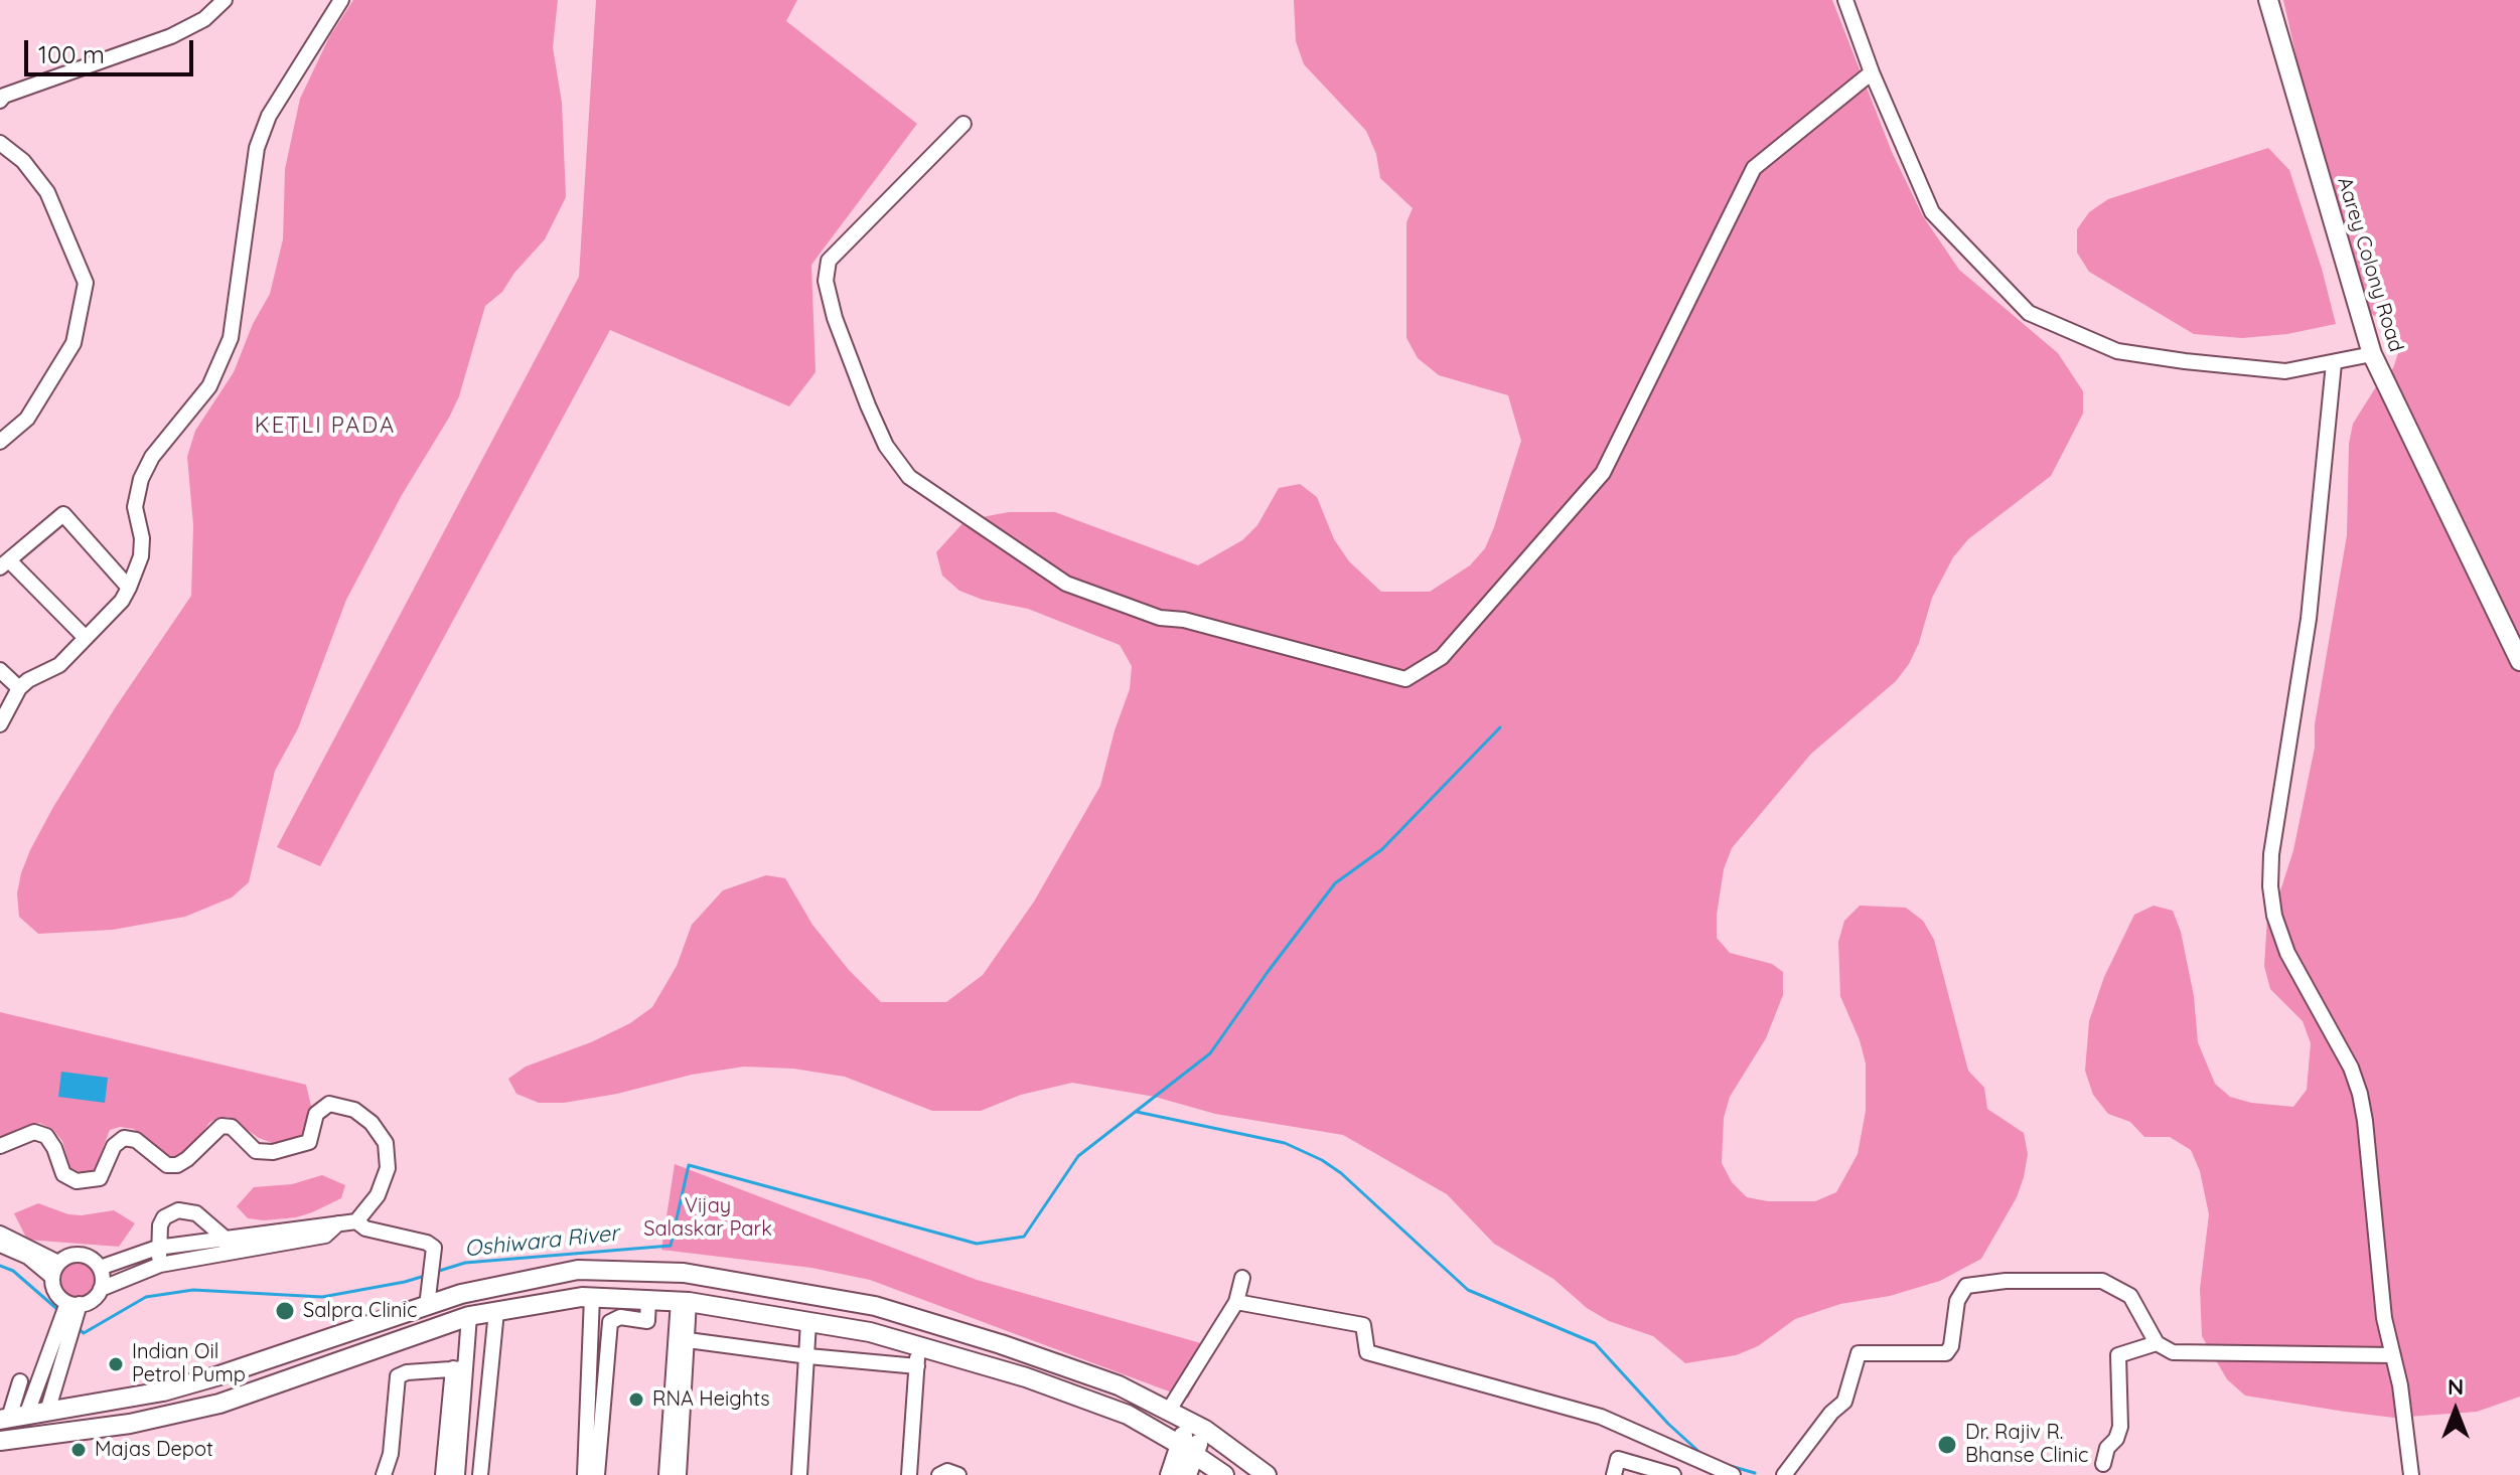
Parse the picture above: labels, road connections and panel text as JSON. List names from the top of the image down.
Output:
{
  "streets": {
    "main road": ["Aarey Colony Road"]
  },
  "districts": ["KETLI PADA"],
  "water": ["Oshiwara River"],
  "parks": ["Vijay Salaskar Park"],
  "places": [
    "Salpra Clinic",
    "Indian Oil Petrol Pump",
    "RNA Heights",
    "Dr. Rajiv R. Bhanse Clinic",
    "Majas Depot"
  ],
  "scale_bar": "100 m",
  "north": "top"
}
